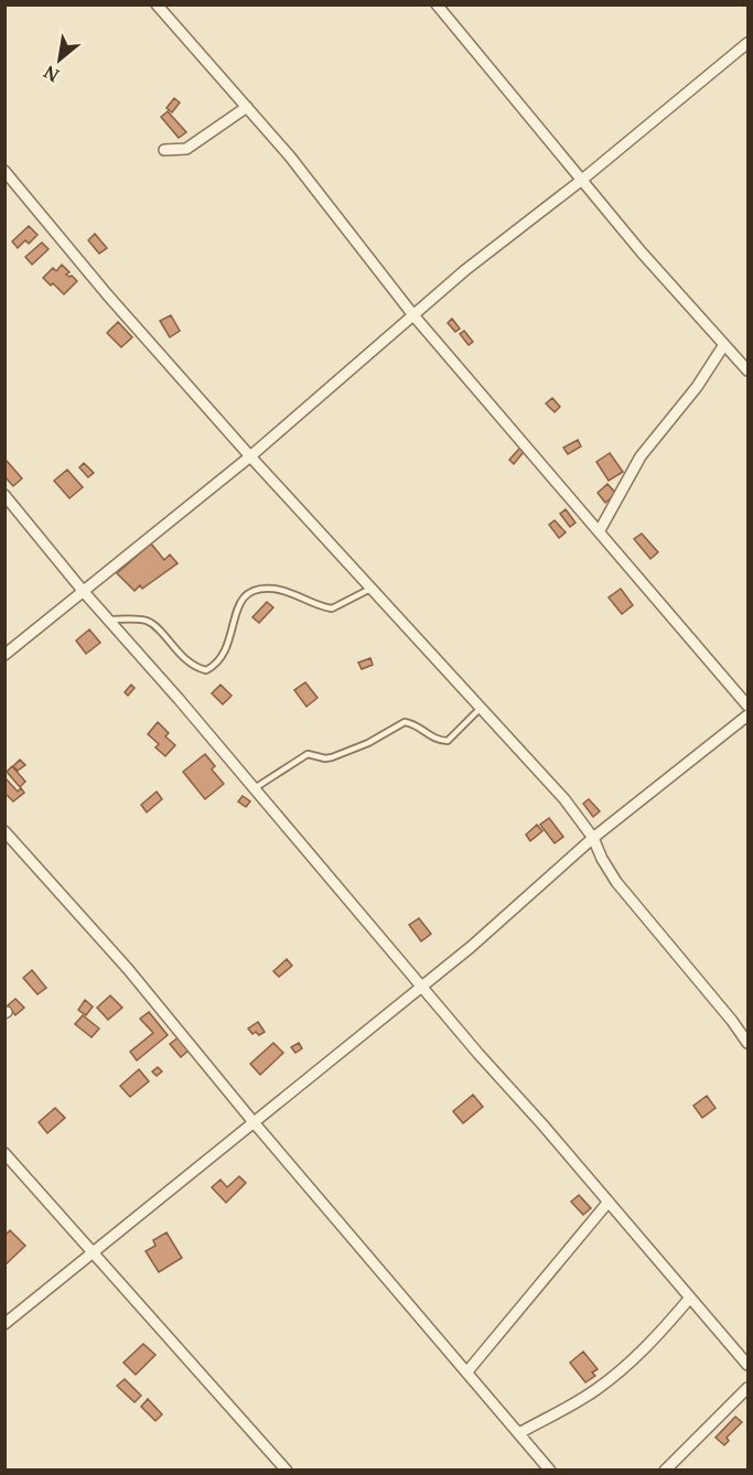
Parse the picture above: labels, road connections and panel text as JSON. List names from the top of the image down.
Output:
{
  "north": "bottom left"
}
